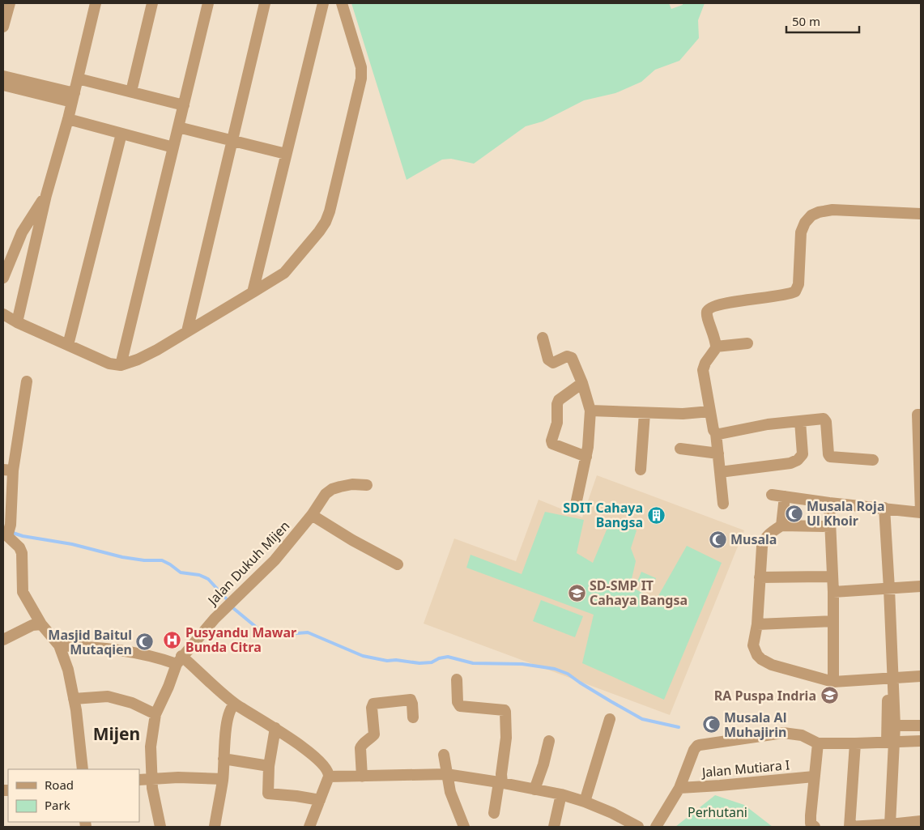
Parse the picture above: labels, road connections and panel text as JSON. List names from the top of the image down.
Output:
{
  "streets": {
    "street": ["Jalan Dukuh Mijen", "Jalan Mutiara I"]
  },
  "districts": ["Mijen"],
  "parks": ["Perhutani"],
  "places": {
    "mosque": [
      "Musala Roja Ul Khoir",
      "Musala",
      "Masjid Baitul Mutaqien",
      "Musala Al Muhajirin"
    ],
    "building": ["SDIT Cahaya Bangsa"],
    "school or university": ["SD-SMP IT Cahaya Bangsa", "RA Puspa Indria"],
    "hospital": ["Pusyandu Mawar Bunda Citra"]
  },
  "legend": ["Road", "Park"],
  "scale_bar": "50 m"
}
